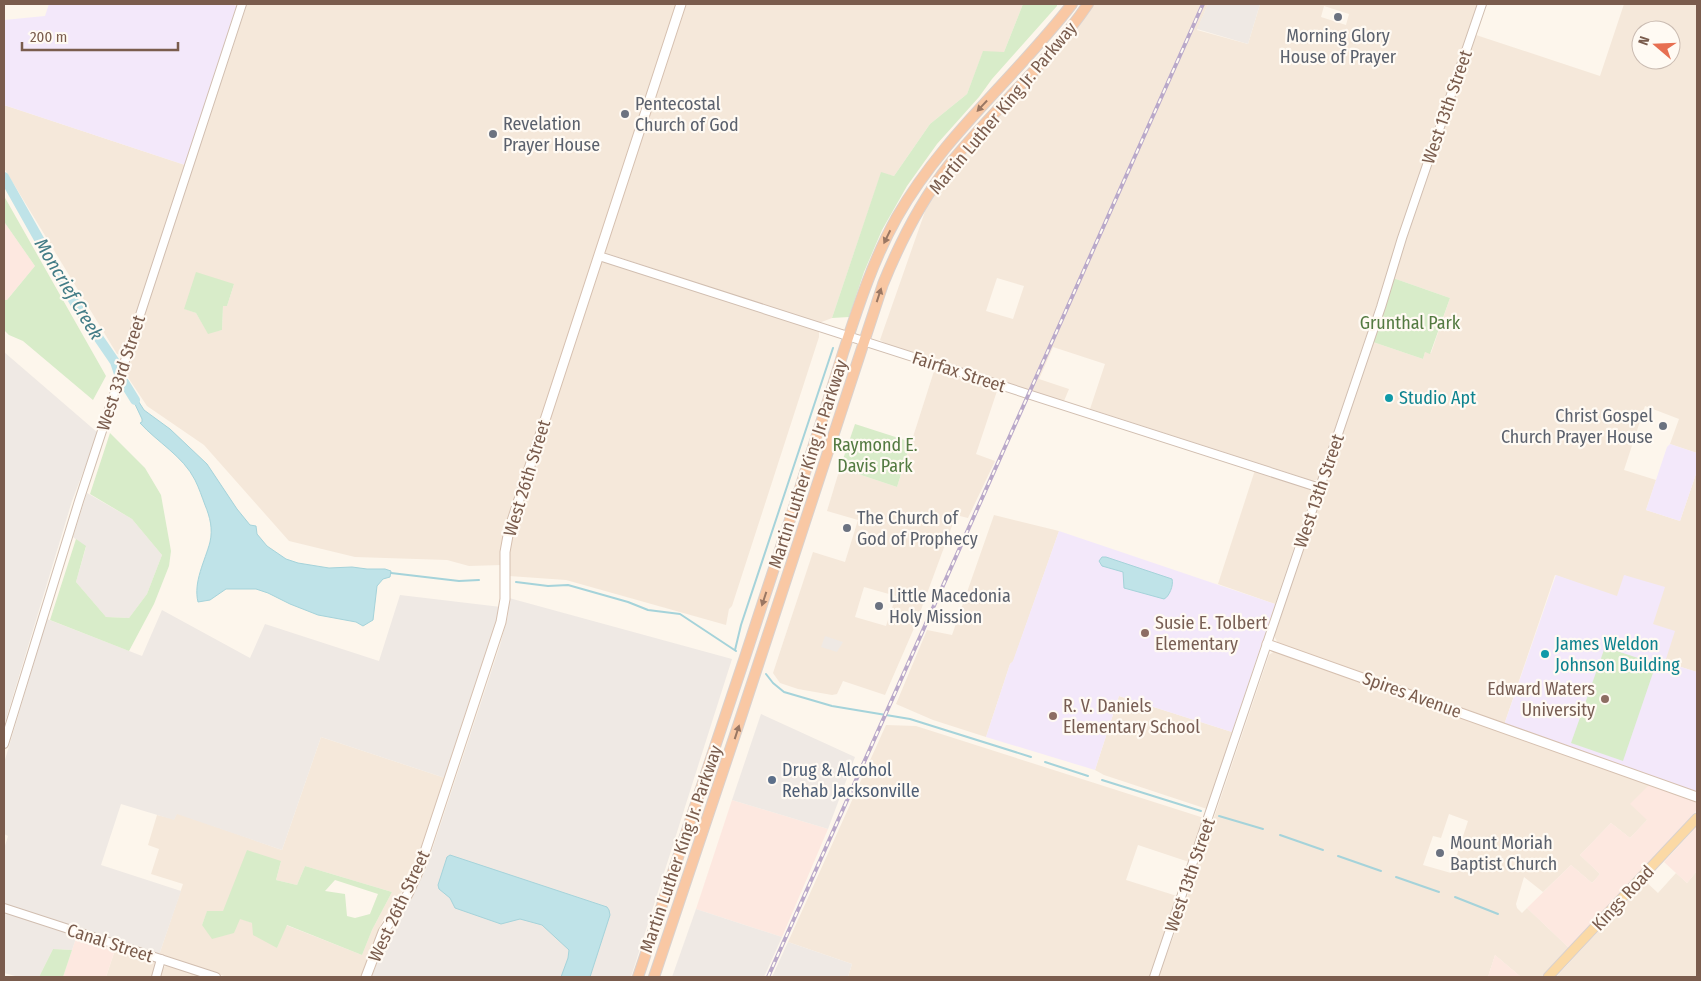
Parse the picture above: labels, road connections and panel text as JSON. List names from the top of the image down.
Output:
{
  "streets": {
    "highway": ["Martin Luther King Jr. Parkway"],
    "main road": ["West 26th Street", "Spires Avenue", "Kings Road"],
    "street": [
      "West 13th Street",
      "Fairfax Street",
      "West 33rd Street",
      "Canal Street"
    ]
  },
  "crossings": [
    ["West 13th Street", "Fairfax Street"],
    ["West 13th Street", "Spires Avenue"],
    ["Martin Luther King Jr. Parkway", "Fairfax Street"],
    ["Fairfax Street", "West 26th Street"]
  ],
  "water": ["Moncrief Creek"],
  "parks": ["Grunthal Park", "Raymond E. Davis Park"],
  "places": [
    "Morning Glory House of Prayer",
    "Pentecostal Church of God",
    "Revelation Prayer House",
    "Studio Apt",
    "Christ Gospel Church Prayer House",
    "The Church of God of Prophecy",
    "Little Macedonia Holy Mission",
    "Susie E. Tolbert Elementary",
    "James Weldon Johnson Building",
    "Edward Waters University",
    "R. V. Daniels Elementary School",
    "Drug & Alcohol Rehab Jacksonville",
    "Mount Moriah Baptist Church"
  ],
  "scale_bar": "200 m",
  "north": "left"
}
